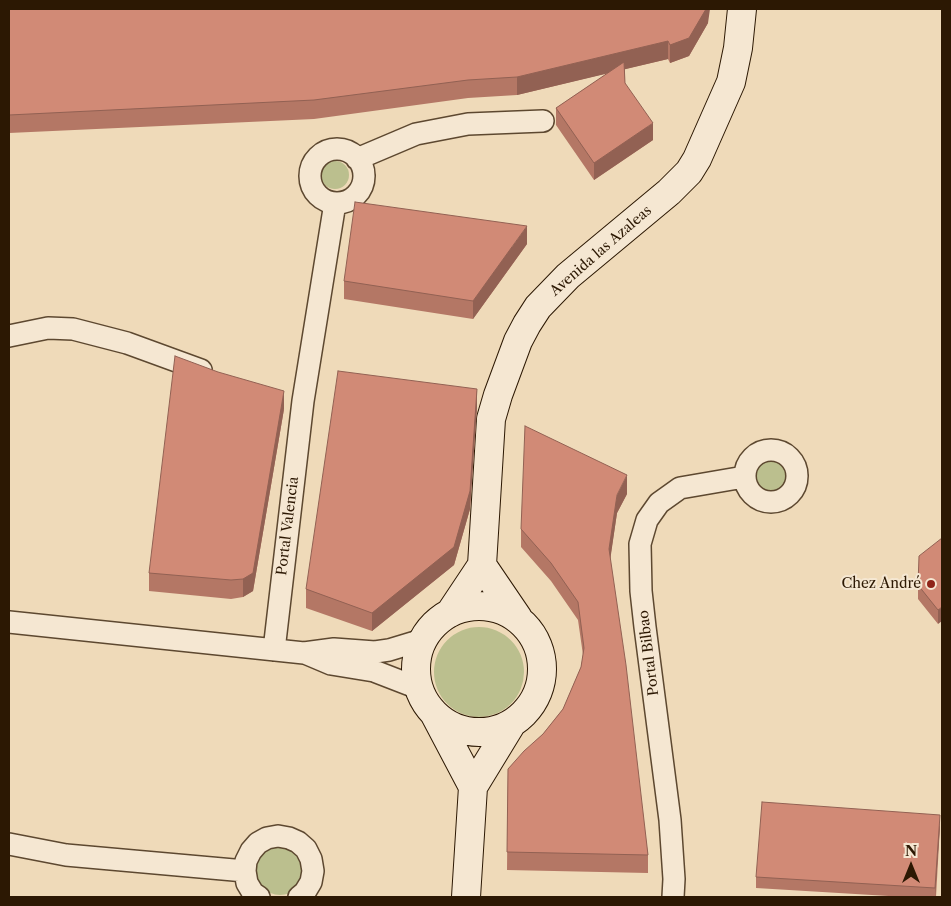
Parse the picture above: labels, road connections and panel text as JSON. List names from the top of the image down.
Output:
{
  "streets": {
    "street": ["Avenida las Azaleas", "Portal Valencia", "Portal Bilbao"]
  },
  "places": ["Chez André"],
  "north": "top"
}
